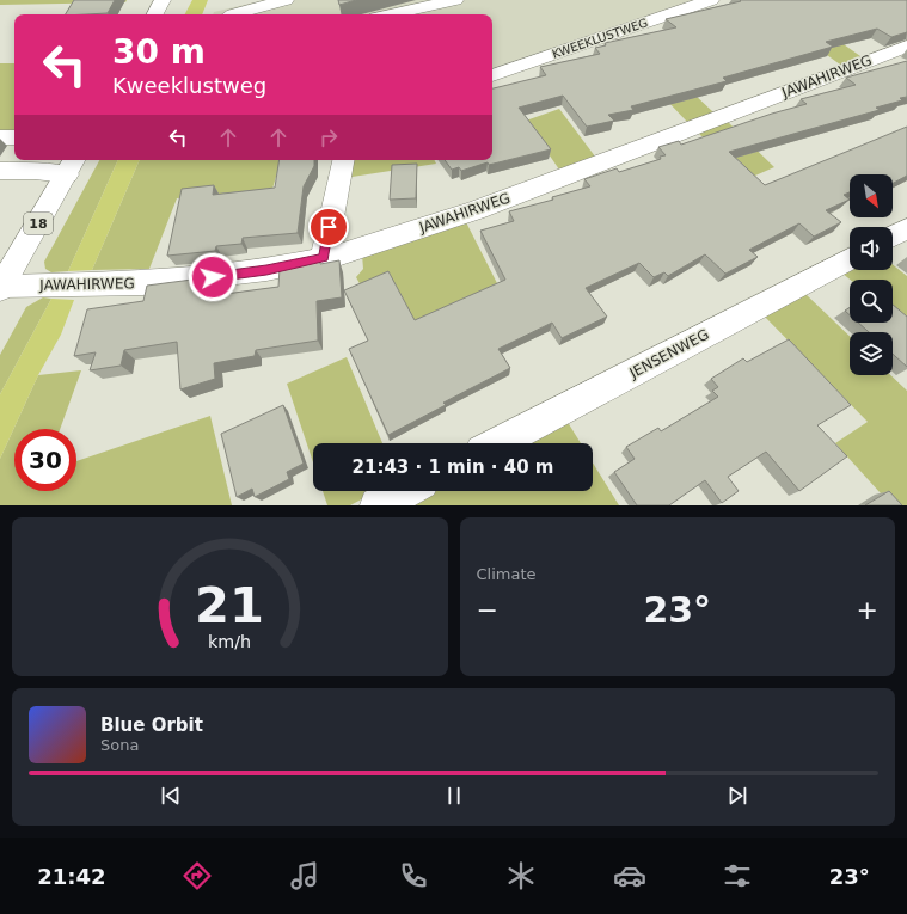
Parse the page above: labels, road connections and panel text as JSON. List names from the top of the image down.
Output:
{
  "streets": {
    "street": [
      "KWEEKLUSTWEG",
      "JAWAHIRWEG",
      "18",
      "JENSENWEG"
    ]
  },
  "crossings": [
    ["JAWAHIRWEG", "18"]
  ],
  "north": "bottom right",
  "page": {
    "turn": ["30 m", "Kweeklustweg"],
    "limit": "30",
    "trip": "21:43 · 1 min · 40 m",
    "tile": "Climate",
    "heat": ["−", "23°", "+"],
    "song": ["Blue Orbit", "Sona"],
    "tabs": ["21:42", "23°"],
    "gauge": ["21", "km/h"]
  }
}
